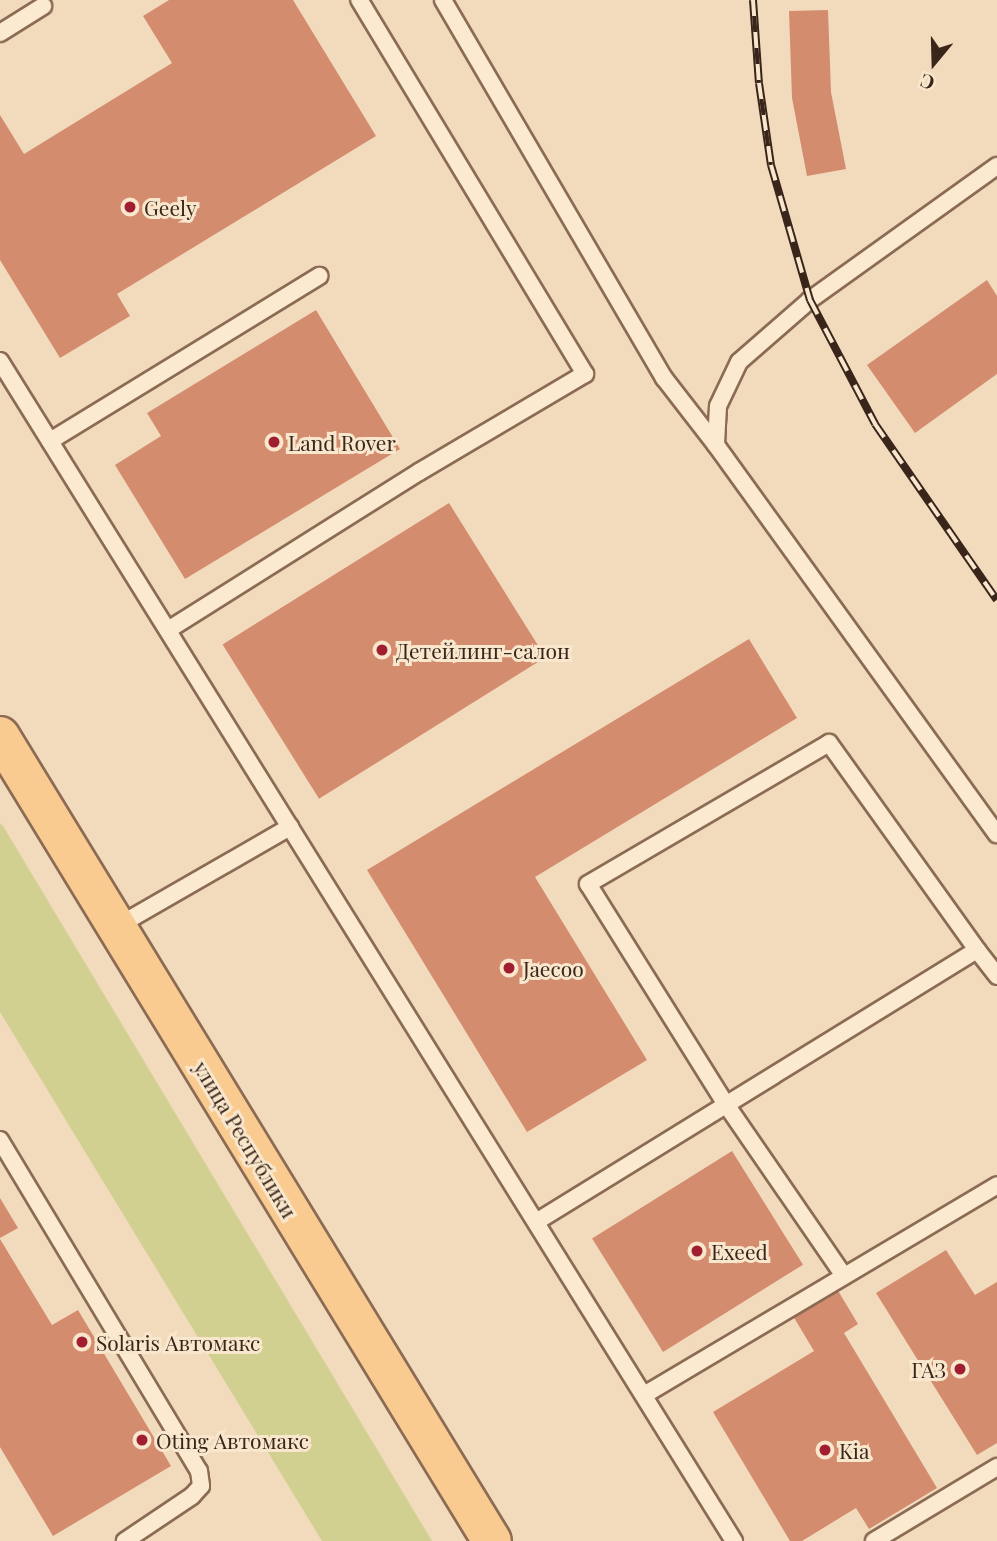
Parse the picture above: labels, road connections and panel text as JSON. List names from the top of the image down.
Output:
{
  "streets": {
    "main road": ["улица Республики"]
  },
  "places": [
    "Geely",
    "Land Rover",
    "Детейлинг-салон",
    "Jaecoo",
    "Exeed",
    "Solaris Автомакс",
    "ГАЗ",
    "Oting Автомакс",
    "Kia"
  ],
  "north": "bottom"
}
